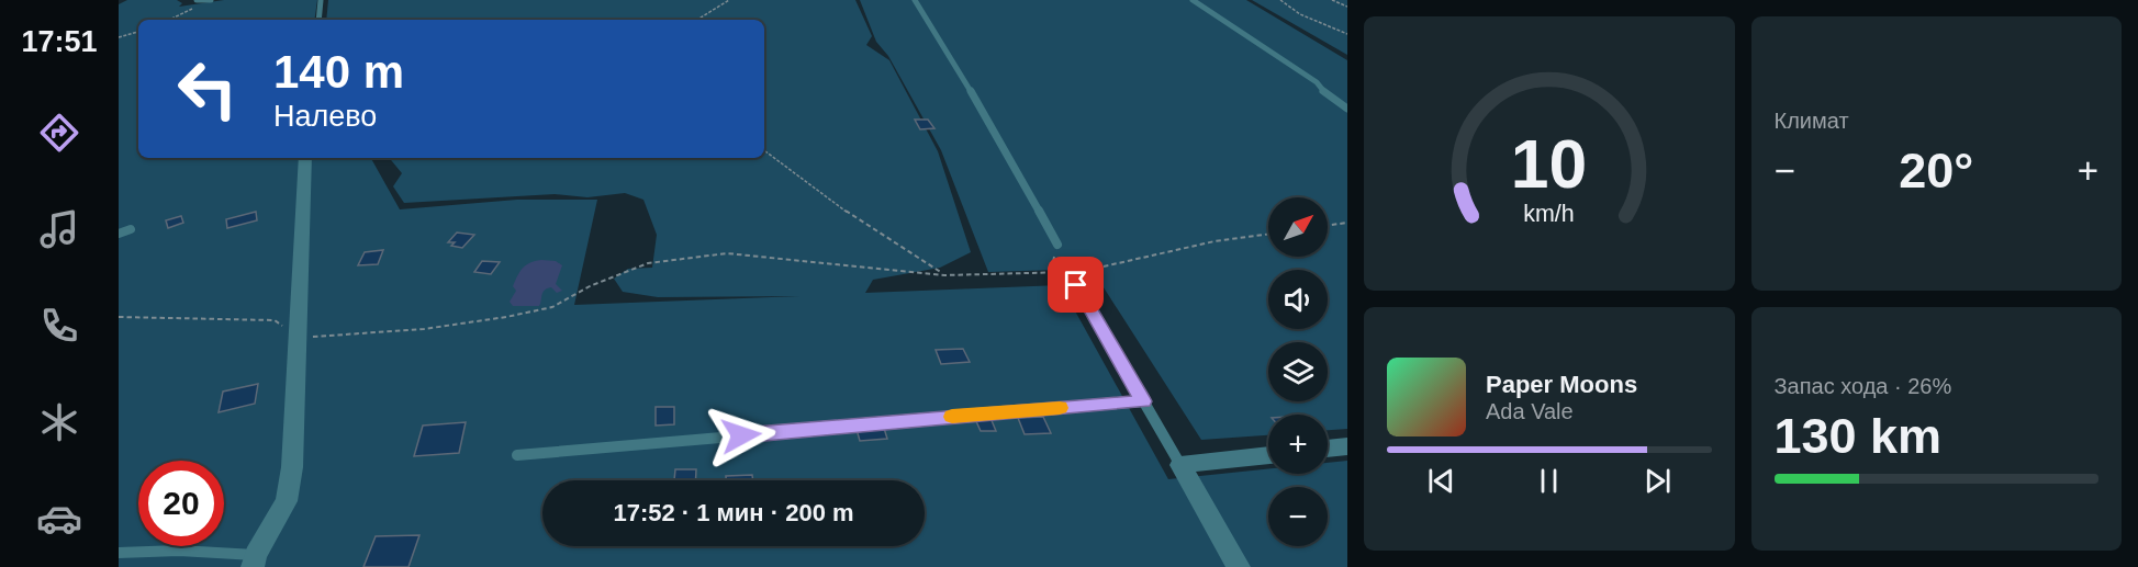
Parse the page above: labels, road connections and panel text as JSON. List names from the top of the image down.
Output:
{
  "north": "top right",
  "page": {
    "tabs": "17:51",
    "tile": [
      "Климат",
      ["Запас хода · 26%", "130 km"]
    ],
    "turn": ["140 m", "Налево"],
    "heat": ["−", "20°", "+"],
    "map_buttons": ["+", "−"],
    "song": ["Paper Moons", "Ada Vale"],
    "limit": "20",
    "trip": "17:52 · 1 мин · 200 m",
    "gauge": ["10", "km/h"]
  }
}
